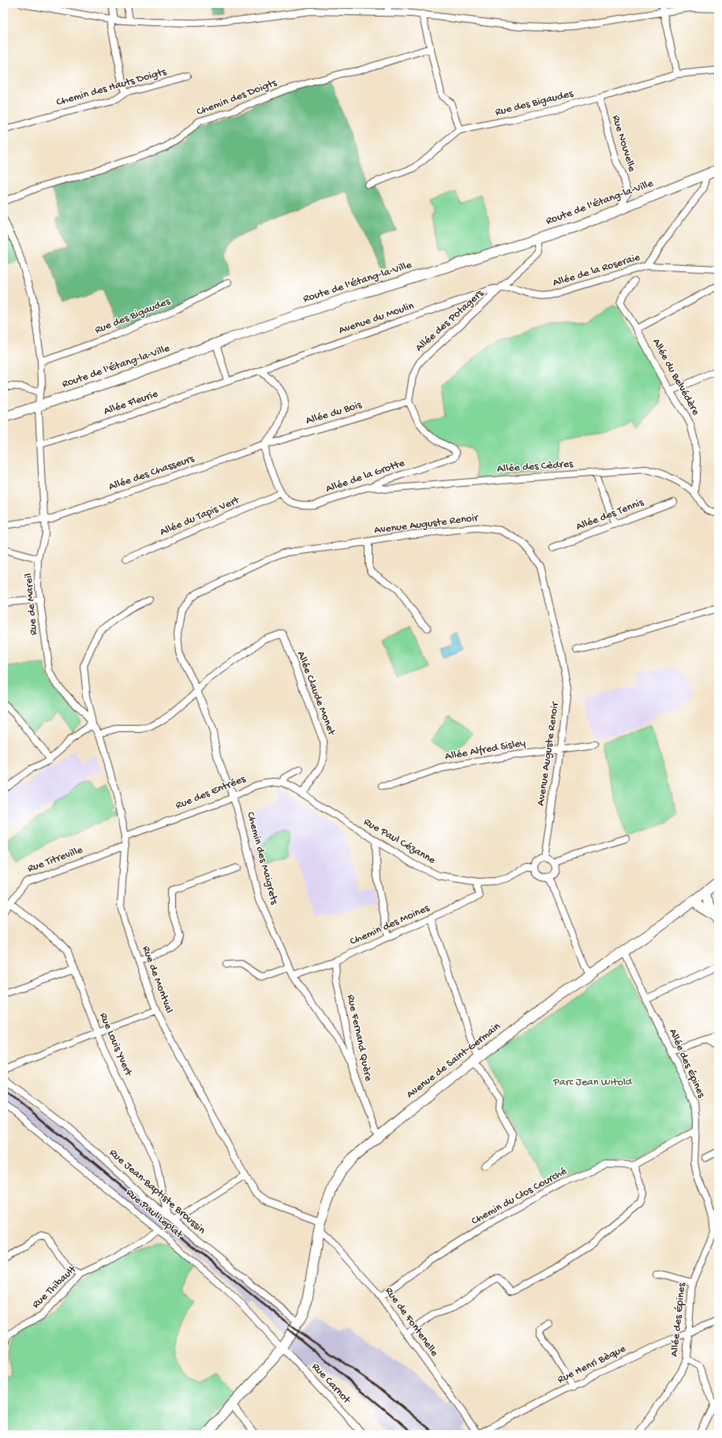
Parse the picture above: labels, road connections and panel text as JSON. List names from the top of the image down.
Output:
{
  "streets": {
    "street": [
      "Chemin des Hauts Doigts",
      "Chemin des Doigts",
      "Rue des Bigaudes",
      "Rue Nouvelle",
      "Route de l'Étang-la-Ville",
      "Allée de la Roseraie",
      "Avenue du Moulin",
      "Allée des Potagers",
      "Allée du Belvédère",
      "Allée Fleurie",
      "Allée du Bois",
      "Allée des Cèdres",
      "Allée des Chasseurs",
      "Allée de la Grotte",
      "Allée des Tennis",
      "Allée du Tapis Vert",
      "Avenue Auguste Renoir",
      "Rue de Mareil",
      "Allée Claude Monet",
      "Allée Alfred Sisley",
      "Rue des Entrées",
      "Rue Paul Cézanne",
      "Chemin des Maigrets",
      "Rue Titreville",
      "Chemin des Moines",
      "Rue de Montval",
      "Rue Fernand Quère",
      "Rue Louis Yvert",
      "Avenue de Saint-Germain",
      "Allée des Épines",
      "Rue Jean-Baptiste Broussin",
      "Chemin du Clos Courché",
      "Rue Paul Leplat",
      "Rue Thibault",
      "Rue de Fontenelle",
      "Rue Henri Bèque",
      "Rue Carnot"
    ]
  },
  "crossings": [
    ["Rue des Bigaudes", "Rue Nouvelle"],
    ["Rue des Bigaudes", "Rue de Mareil"],
    ["Rue Nouvelle", "Route de l'Étang-la-Ville"],
    ["Route de l'Étang-la-Ville", "Allée des Potagers"],
    ["Route de l'Étang-la-Ville", "Rue de Mareil"],
    ["Allée de la Roseraie", "Avenue du Moulin"],
    ["Allée de la Roseraie", "Allée des Potagers"],
    ["Avenue du Moulin", "Allée des Potagers"],
    ["Avenue du Moulin", "Allée Fleurie"],
    ["Allée des Potagers", "Allée du Bois"],
    ["Allée des Potagers", "Allée de la Grotte"],
    ["Allée du Belvédère", "Allée des Cèdres"],
    ["Allée Fleurie", "Rue de Mareil"],
    ["Allée du Bois", "Allée des Chasseurs"],
    ["Allée du Bois", "Allée de la Grotte"],
    ["Allée des Cèdres", "Allée de la Grotte"],
    ["Allée des Chasseurs", "Rue de Mareil"],
    ["Allée de la Grotte", "Allée du Tapis Vert"],
    ["Avenue Auguste Renoir", "Allée Claude Monet"],
    ["Avenue Auguste Renoir", "Allée Alfred Sisley"],
    ["Avenue Auguste Renoir", "Rue Paul Cézanne"],
    ["Avenue Auguste Renoir", "Chemin des Maigrets"],
    ["Rue de Mareil", "Rue de Montval"],
    ["Allée Claude Monet", "Rue Paul Cézanne"],
    ["Allée Claude Monet", "Chemin des Maigrets"],
    ["Rue des Entrées", "Rue Paul Cézanne"],
    ["Rue des Entrées", "Chemin des Maigrets"],
    ["Rue des Entrées", "Rue de Montval"],
    ["Rue Paul Cézanne", "Chemin des Moines"],
    ["Chemin des Maigrets", "Chemin des Moines"],
    ["Chemin des Maigrets", "Rue Fernand Quère"],
    ["Rue Titreville", "Rue de Montval"],
    ["Rue Titreville", "Rue Louis Yvert"],
    ["Chemin des Moines", "Rue Fernand Quère"],
    ["Rue de Montval", "Avenue de Saint-Germain"],
    ["Rue de Montval", "Rue de Fontenelle"],
    ["Rue Fernand Quère", "Avenue de Saint-Germain"],
    ["Rue Louis Yvert", "Rue Jean-Baptiste Broussin"],
    ["Avenue de Saint-Germain", "Allée des Épines"],
    ["Avenue de Saint-Germain", "Rue Jean-Baptiste Broussin"],
    ["Avenue de Saint-Germain", "Rue Paul Leplat"],
    ["Avenue de Saint-Germain", "Rue de Fontenelle"],
    ["Avenue de Saint-Germain", "Rue Carnot"],
    ["Allée des Épines", "Rue Henri Bèque"],
    ["Chemin du Clos Courché", "Rue de Fontenelle"],
    ["Rue Paul Leplat", "Rue Thibault"],
    ["Rue Paul Leplat", "Rue Carnot"],
    ["Rue de Fontenelle", "Rue Henri Bèque"]
  ],
  "parks": ["Parc Jean Witold"]
}
